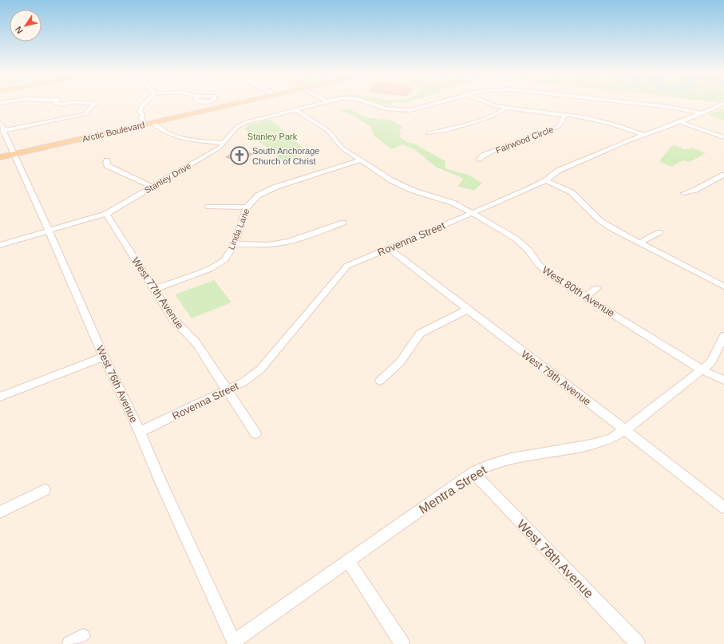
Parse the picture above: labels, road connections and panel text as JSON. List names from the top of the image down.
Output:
{
  "streets": {
    "main road": ["Arctic Boulevard"],
    "street": [
      "Fairwood Circle",
      "Stanley Drive",
      "Linda Lane",
      "Rovenna Street",
      "West 80th Avenue",
      "West 77th Avenue",
      "West 79th Avenue",
      "West 76th Avenue",
      "Mentra Street",
      "West 78th Avenue"
    ]
  },
  "crossings": [
    ["Arctic Boulevard", "West 76th Avenue"],
    ["Stanley Drive", "Rovenna Street"],
    ["Stanley Drive", "West 80th Avenue"],
    ["Stanley Drive", "West 77th Avenue"],
    ["Stanley Drive", "West 76th Avenue"],
    ["Linda Lane", "West 80th Avenue"],
    ["Linda Lane", "West 77th Avenue"],
    ["Rovenna Street", "West 80th Avenue"],
    ["Rovenna Street", "West 77th Avenue"],
    ["Rovenna Street", "West 79th Avenue"],
    ["Rovenna Street", "West 76th Avenue"],
    ["West 80th Avenue", "Mentra Street"],
    ["West 79th Avenue", "Mentra Street"],
    ["West 76th Avenue", "Mentra Street"],
    ["Mentra Street", "West 78th Avenue"]
  ],
  "parks": ["Stanley Park"],
  "places": {
    "church": ["South Anchorage Church of Christ"]
  },
  "north": "bottom left"
}
